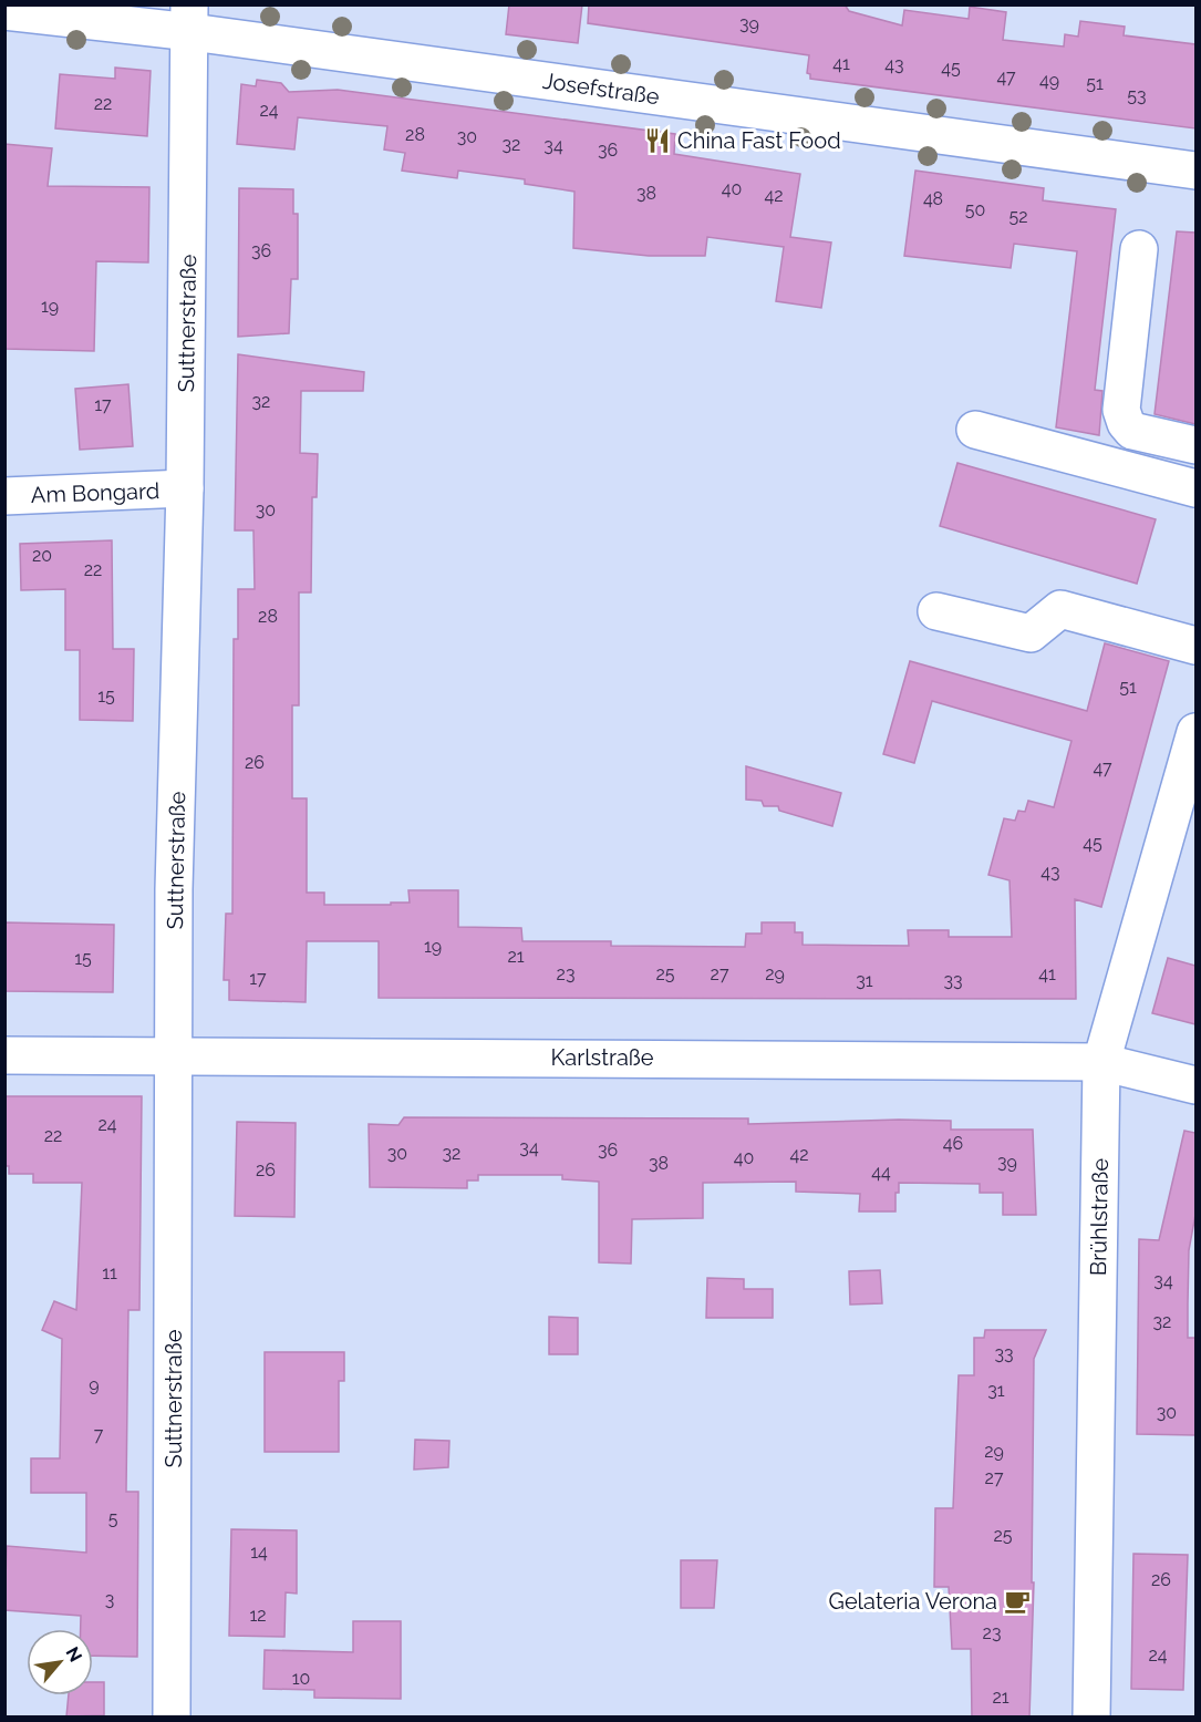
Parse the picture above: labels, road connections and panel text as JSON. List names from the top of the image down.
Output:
{
  "streets": {
    "street": [
      "Josefstraße",
      "Suttnerstraße",
      "Am Bongard",
      "Karlstraße",
      "Brühlstraße"
    ]
  },
  "crossings": [
    ["Josefstraße", "Suttnerstraße"],
    ["Suttnerstraße", "Am Bongard"],
    ["Suttnerstraße", "Karlstraße"],
    ["Karlstraße", "Brühlstraße"]
  ],
  "places": {
    "restaurant": ["China Fast Food"],
    "cafe": ["Gelateria Verona"]
  },
  "house_numbers": [
    "39",
    "41",
    "43",
    "45",
    "47",
    "49",
    "51",
    "53",
    "22",
    "24",
    "28",
    "30",
    "32",
    "34",
    "36",
    "40",
    "38",
    "42",
    "48",
    "50",
    "52",
    "36",
    "19",
    "32",
    "17",
    "30",
    "20",
    "22",
    "28",
    "51",
    "15",
    "26",
    "47",
    "45",
    "43",
    "19",
    "21",
    "15",
    "23",
    "25",
    "27",
    "29",
    "41",
    "17",
    "31",
    "33",
    "24",
    "22",
    "46",
    "34",
    "36",
    "30",
    "32",
    "42",
    "40",
    "39",
    "38",
    "26",
    "44",
    "11",
    "34",
    "32",
    "33",
    "9",
    "31",
    "30",
    "7",
    "29",
    "27",
    "5",
    "25",
    "14",
    "26",
    "3",
    "12",
    "23",
    "24",
    "10",
    "21"
  ],
  "north": "top right"
}
